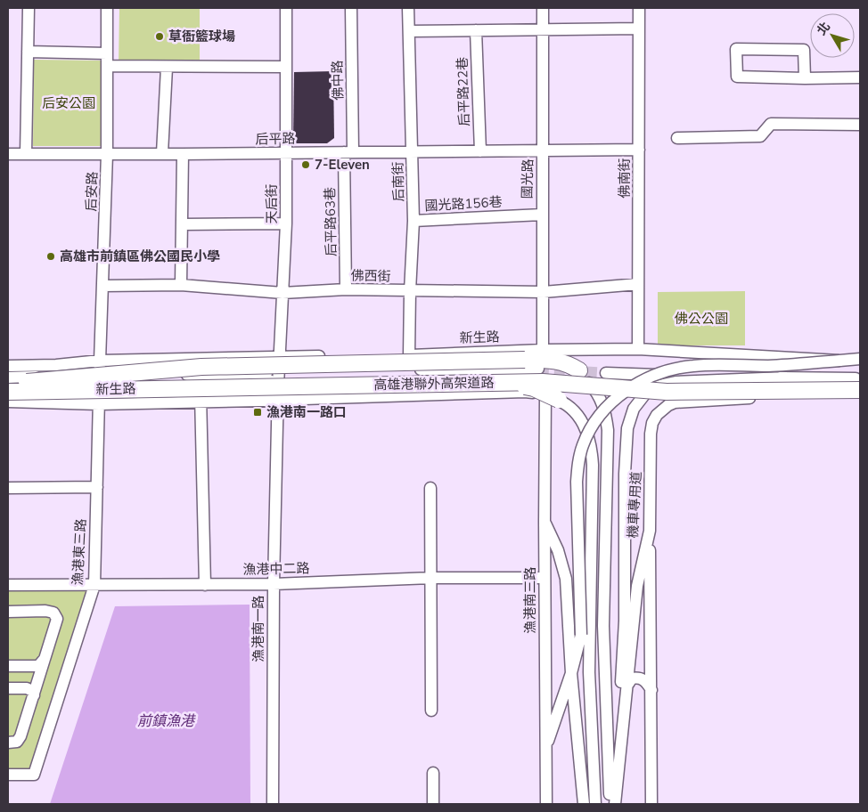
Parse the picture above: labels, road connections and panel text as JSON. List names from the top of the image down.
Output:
{
  "streets": {
    "highway": ["高雄港聯外高架道路"],
    "street": [
      "佛中路",
      "后平路22巷",
      "后平路",
      "佛南街",
      "國光路",
      "后南街",
      "后安路",
      "天后街",
      "國光路156巷",
      "后平路63巷",
      "佛西街",
      "新生路",
      "機車專用道",
      "漁港東三路",
      "漁港中二路",
      "漁港南三路",
      "漁港南一路"
    ]
  },
  "crossings": [
    ["佛中路", "后平路"],
    ["佛中路", "后平路63巷"],
    ["后平路22巷", "后平路"],
    ["后平路", "佛南街"],
    ["后平路", "國光路"],
    ["后平路", "后南街"],
    ["后平路", "后安路"],
    ["后平路", "天后街"],
    ["后平路", "后平路63巷"],
    ["佛南街", "佛西街"],
    ["佛南街", "新生路"],
    ["國光路", "國光路156巷"],
    ["國光路", "佛西街"],
    ["國光路", "新生路"],
    ["后南街", "國光路156巷"],
    ["后南街", "佛西街"],
    ["后南街", "新生路"],
    ["后安路", "佛西街"],
    ["后安路", "新生路"],
    ["后安路", "漁港東三路"],
    ["天后街", "佛西街"],
    ["天后街", "新生路"],
    ["天后街", "漁港南一路"],
    ["后平路63巷", "佛西街"],
    ["新生路", "漁港東三路"],
    ["新生路", "漁港南三路"],
    ["新生路", "漁港南一路"],
    ["漁港東三路", "漁港中二路"],
    ["漁港中二路", "漁港南三路"],
    ["漁港中二路", "漁港南一路"]
  ],
  "water": ["前鎮漁港"],
  "parks": ["后安公園", "佛公公園"],
  "places": {
    "other": ["草衙籃球場", "7-Eleven", "高雄市前鎮區佛公國民小學"],
    "transit": ["漁港南一路口"]
  },
  "north": "top left"
}
